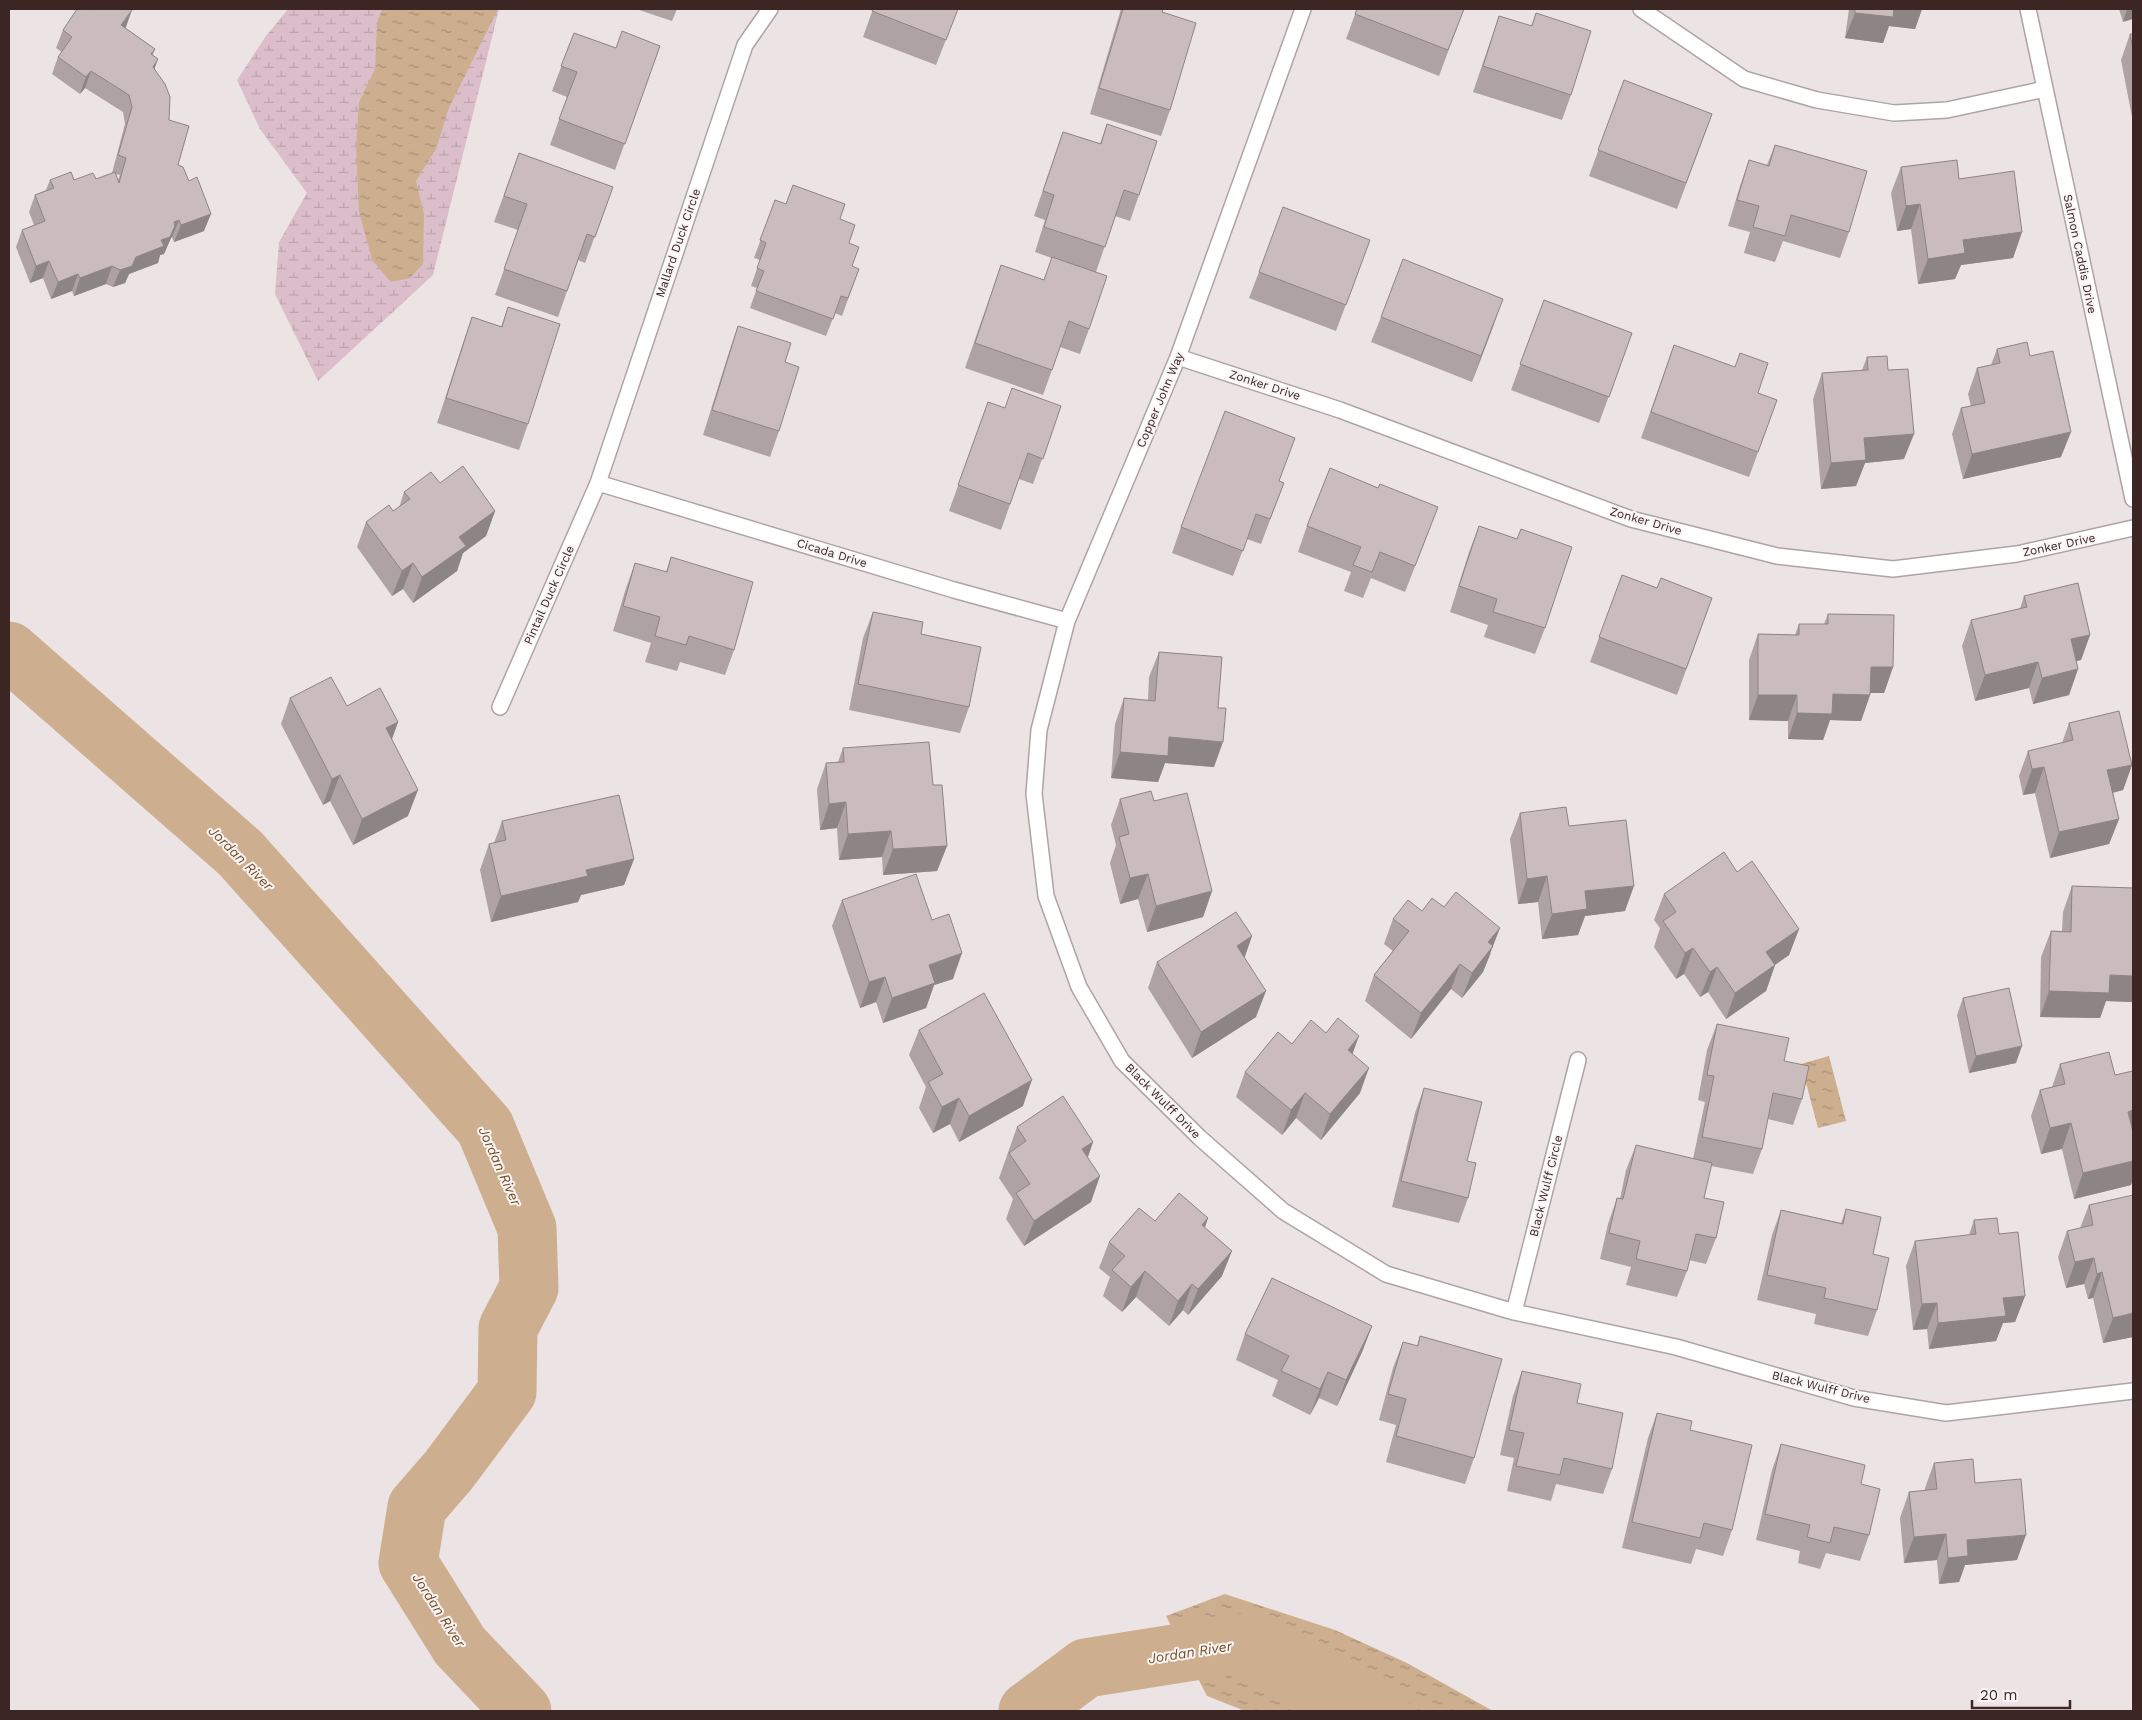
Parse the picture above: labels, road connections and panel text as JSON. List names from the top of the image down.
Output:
{
  "streets": {
    "street": [
      "Mallard Duck Circle",
      "Salmon Caddis Drive",
      "Zonker Drive",
      "Copper John Way",
      "Cicada Drive",
      "Pintail Duck Circle",
      "Black Wulff Drive",
      "Black Wulff Circle"
    ]
  },
  "crossings": [
    ["Mallard Duck Circle", "Cicada Drive"],
    ["Mallard Duck Circle", "Pintail Duck Circle"],
    ["Zonker Drive", "Copper John Way"],
    ["Copper John Way", "Cicada Drive"],
    ["Copper John Way", "Black Wulff Drive"],
    ["Cicada Drive", "Pintail Duck Circle"],
    ["Black Wulff Drive", "Black Wulff Circle"]
  ],
  "water": ["Jordan River"],
  "scale_bar": "20 m"
}
